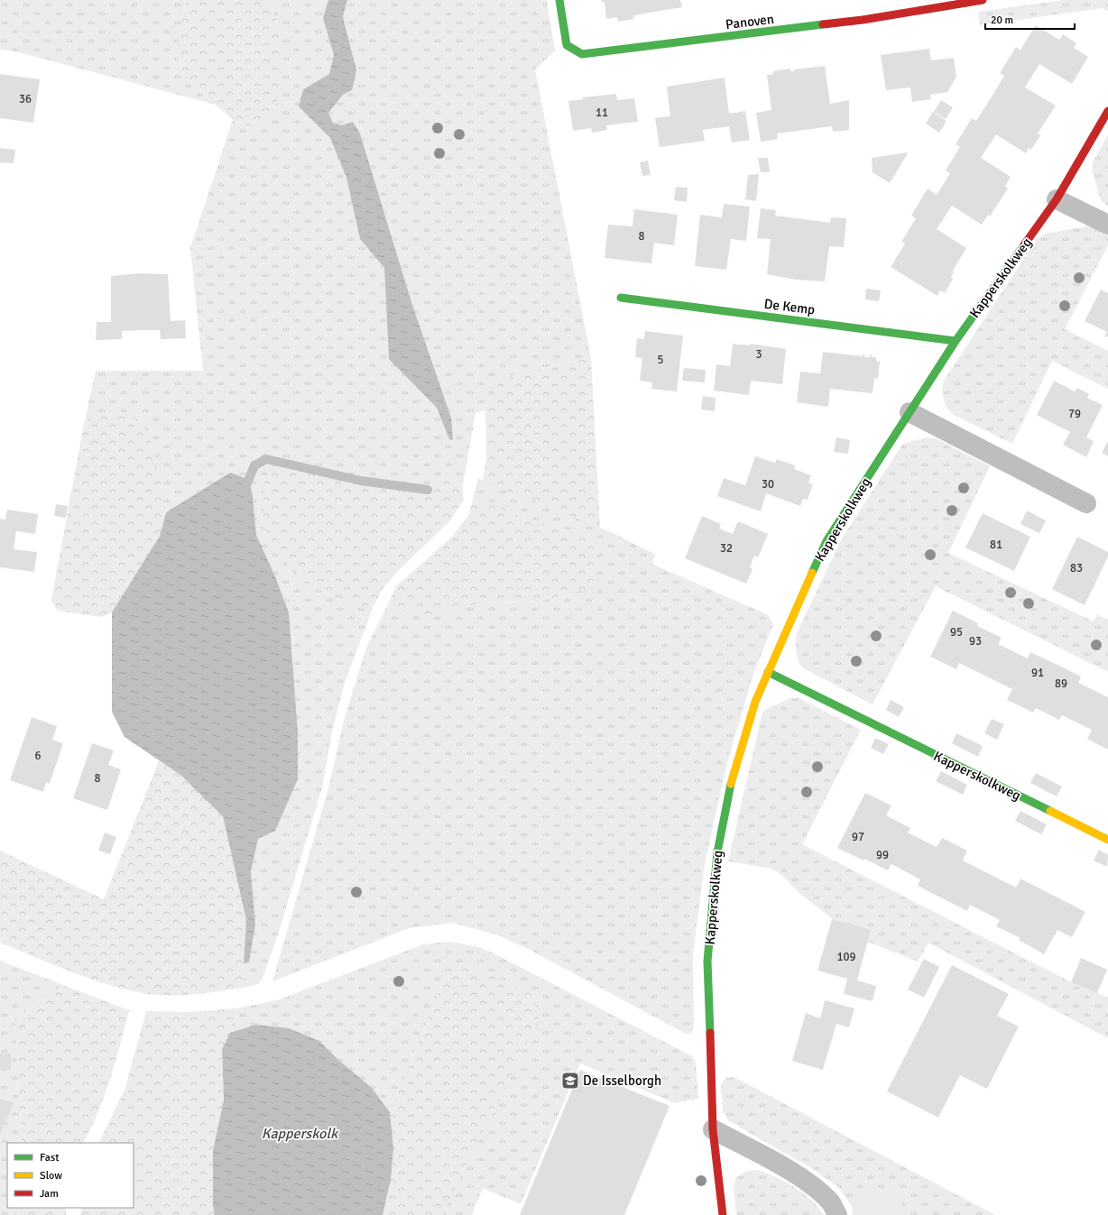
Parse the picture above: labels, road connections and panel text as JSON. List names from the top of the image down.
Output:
{
  "streets": {
    "street": ["Panoven", "Kapperskolkweg", "De Kemp"]
  },
  "crossings": [
    ["Kapperskolkweg", "De Kemp"]
  ],
  "water": ["Kapperskolk"],
  "places": {
    "school or university": ["De Isselborgh"]
  },
  "house_numbers": [
    "36",
    "11",
    "8",
    "3",
    "5",
    "79",
    "30",
    "81",
    "32",
    "83",
    "95",
    "93",
    "91",
    "89",
    "6",
    "8",
    "97",
    "99",
    "109"
  ],
  "legend": ["Fast", "Slow", "Jam"],
  "scale_bar": "20 m"
}
